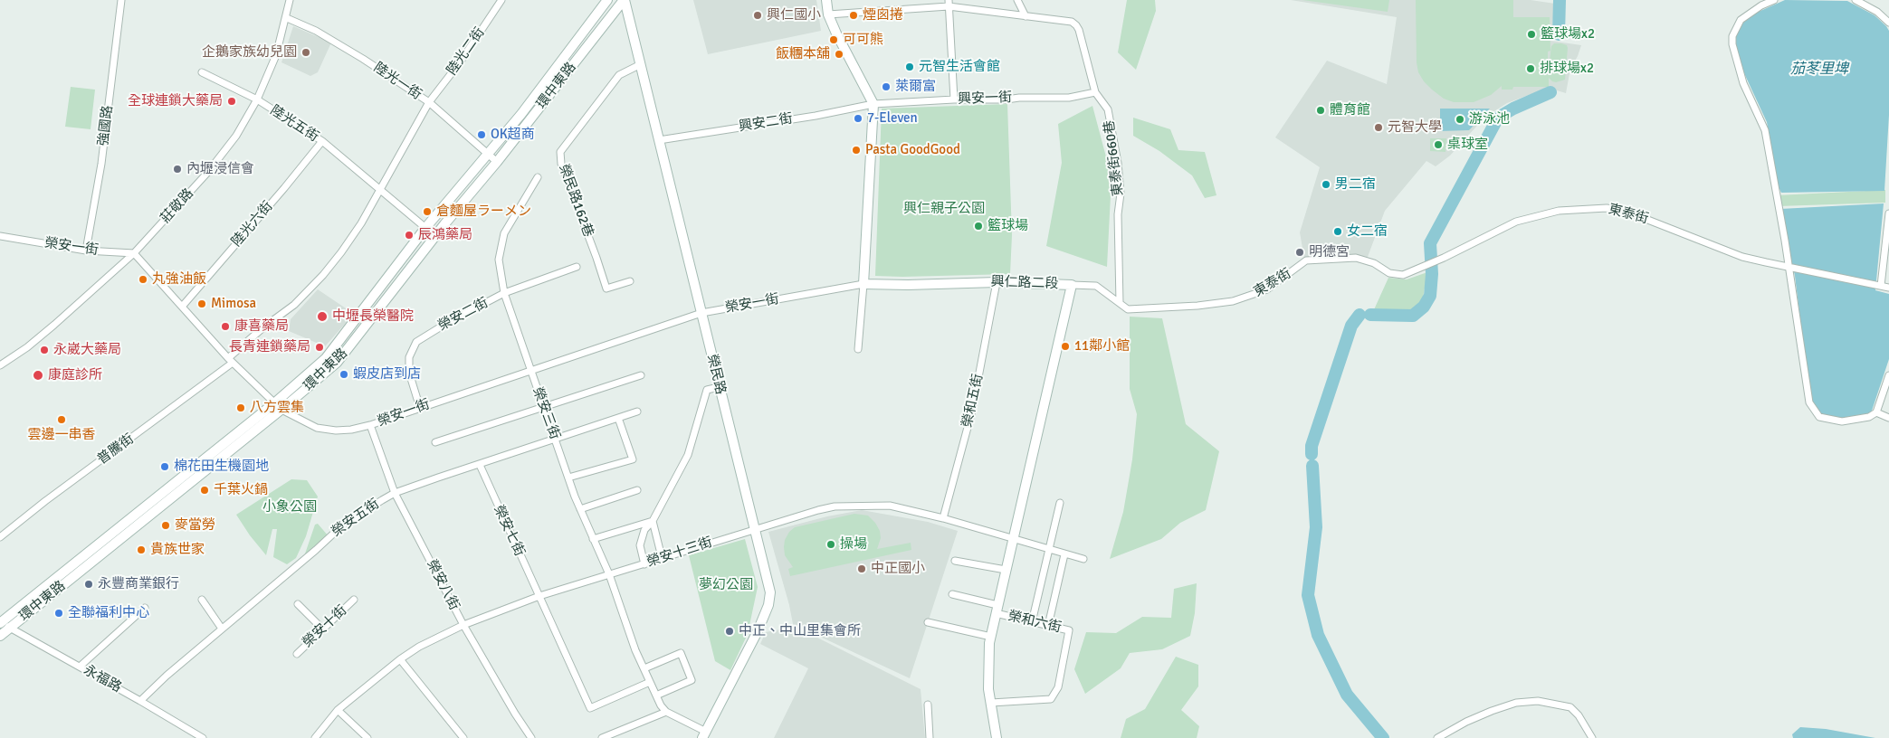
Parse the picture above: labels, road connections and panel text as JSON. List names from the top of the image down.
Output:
{
  "streets": {
    "street": [
      "陸光二街",
      "陸光一街",
      "環中東路",
      "興安一街",
      "興安二街",
      "陸光五街",
      "強國路",
      "東泰街660巷",
      "榮民路162巷",
      "莊敬路",
      "東泰街",
      "陸光六街",
      "榮安一街",
      "興仁路二段",
      "榮安二街",
      "榮民路",
      "榮和五街",
      "榮安三街",
      "普騰街",
      "榮安五街",
      "榮安七街",
      "榮安十三街",
      "榮安八街",
      "榮和六街",
      "榮安十街",
      "永福路"
    ]
  },
  "crossings": [
    ["陸光二街", "陸光一街"],
    ["陸光二街", "陸光五街"],
    ["陸光二街", "普騰街"],
    ["陸光一街", "環中東路"],
    ["陸光一街", "莊敬路"],
    ["環中東路", "陸光五街"],
    ["環中東路", "榮安一街"],
    ["環中東路", "榮民路"],
    ["環中東路", "永福路"],
    ["興安一街", "興安二街"],
    ["興安一街", "東泰街660巷"],
    ["興安二街", "榮民路"],
    ["陸光五街", "莊敬路"],
    ["陸光五街", "陸光六街"],
    ["陸光五街", "普騰街"],
    ["強國路", "榮安一街"],
    ["東泰街660巷", "東泰街"],
    ["榮民路162巷", "榮民路"],
    ["莊敬路", "榮安一街"],
    ["東泰街", "興仁路二段"],
    ["陸光六街", "榮安一街"],
    ["榮安一街", "興仁路二段"],
    ["榮安一街", "榮安二街"],
    ["榮安一街", "榮民路"],
    ["榮安一街", "榮安三街"],
    ["榮安一街", "普騰街"],
    ["榮安一街", "榮安八街"],
    ["興仁路二段", "榮和五街"],
    ["興仁路二段", "榮安十三街"],
    ["興仁路二段", "榮和六街"],
    ["榮安二街", "榮安三街"],
    ["榮民路", "榮安十三街"],
    ["榮和五街", "榮安十三街"],
    ["榮安三街", "榮安五街"],
    ["榮安三街", "榮安七街"],
    ["榮安三街", "榮安十三街"],
    ["榮安五街", "榮安七街"],
    ["榮安五街", "榮安八街"],
    ["榮安五街", "永福路"],
    ["榮安七街", "榮安十三街"],
    ["榮安十三街", "榮安八街"]
  ],
  "water": ["茄苳里埤"],
  "parks": ["興仁親子公園", "小象公園", "夢幻公園"],
  "places": [
    "興仁國小",
    "煙囪捲",
    "籃球場x2",
    "可可熊",
    "企鵝家族幼兒園",
    "飯糰本舖",
    "元智生活會館",
    "排球場x2",
    "萊爾富",
    "全球連鎖大藥局",
    "體育館",
    "7-Eleven",
    "游泳池",
    "元智大學",
    "OK超商",
    "桌球室",
    "Pasta GoodGood",
    "內壢浸信會",
    "男二宿",
    "倉麵屋ラーメン",
    "籃球場",
    "女二宿",
    "辰鴻藥局",
    "明德宮",
    "丸強油飯",
    "Mimosa",
    "中壢長榮醫院",
    "康喜藥局",
    "11鄰小館",
    "長青連鎖藥局",
    "永崴大藥局",
    "蝦皮店到店",
    "康庭診所",
    "八方雲集",
    "雲邊一串香",
    "棉花田生機園地",
    "千葉火鍋",
    "麥當勞",
    "操場",
    "貴族世家",
    "中正國小",
    "永豐商業銀行",
    "全聯福利中心",
    "中正、中山里集會所"
  ]
}
